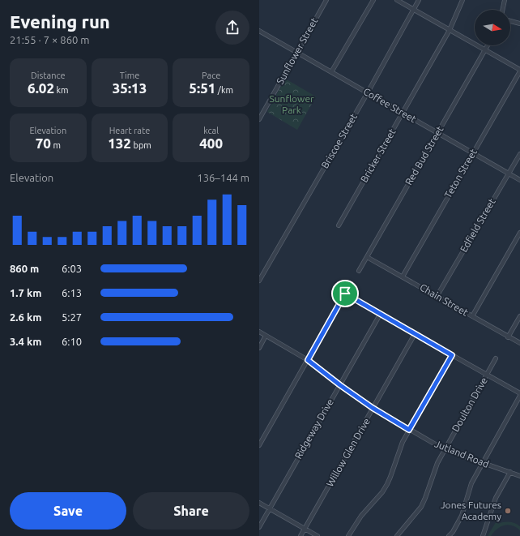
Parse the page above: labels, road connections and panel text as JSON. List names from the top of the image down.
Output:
{
  "streets": {
    "street": [
      "Sunflower Street",
      "Coffee Street",
      "Briscoe Street",
      "Bricker Street",
      "Red Bud Street",
      "Teton Street",
      "Edfield Street",
      "Chain Street",
      "Doulton Drive",
      "Ridgeway Drive",
      "Willow Glen Drive",
      "Jutland Road"
    ]
  },
  "crossings": [
    ["Sunflower Street", "Coffee Street"],
    ["Coffee Street", "Briscoe Street"],
    ["Coffee Street", "Bricker Street"],
    ["Coffee Street", "Red Bud Street"],
    ["Coffee Street", "Teton Street"],
    ["Coffee Street", "Edfield Street"],
    ["Red Bud Street", "Chain Street"],
    ["Teton Street", "Chain Street"],
    ["Edfield Street", "Chain Street"],
    ["Doulton Drive", "Jutland Road"],
    ["Ridgeway Drive", "Jutland Road"],
    ["Willow Glen Drive", "Jutland Road"]
  ],
  "parks": ["Sunflower Park"],
  "places": ["Jones Futures Academy"],
  "north": "right",
  "page": {
    "heading": ["Evening run", "21:55 · 7 × 860 m"],
    "stats": [
      ["Distance", "6.02 km"],
      ["Time", "35:13"],
      ["Pace", "5:51 /km"],
      ["Elevation", "70 m"],
      ["Heart rate", "132 bpm"],
      ["kcal", "400"]
    ],
    "chart": ["Elevation", "136–144 m"],
    "list": [
      {
        "name": "860 m",
        "note": "6:03"
      },
      {
        "name": "1.7 km",
        "note": "6:13"
      },
      {
        "name": "2.6 km",
        "note": "5:27"
      },
      {
        "name": "3.4 km",
        "note": "6:10"
      }
    ],
    "buttons": ["Save", "Share"]
  }
}
